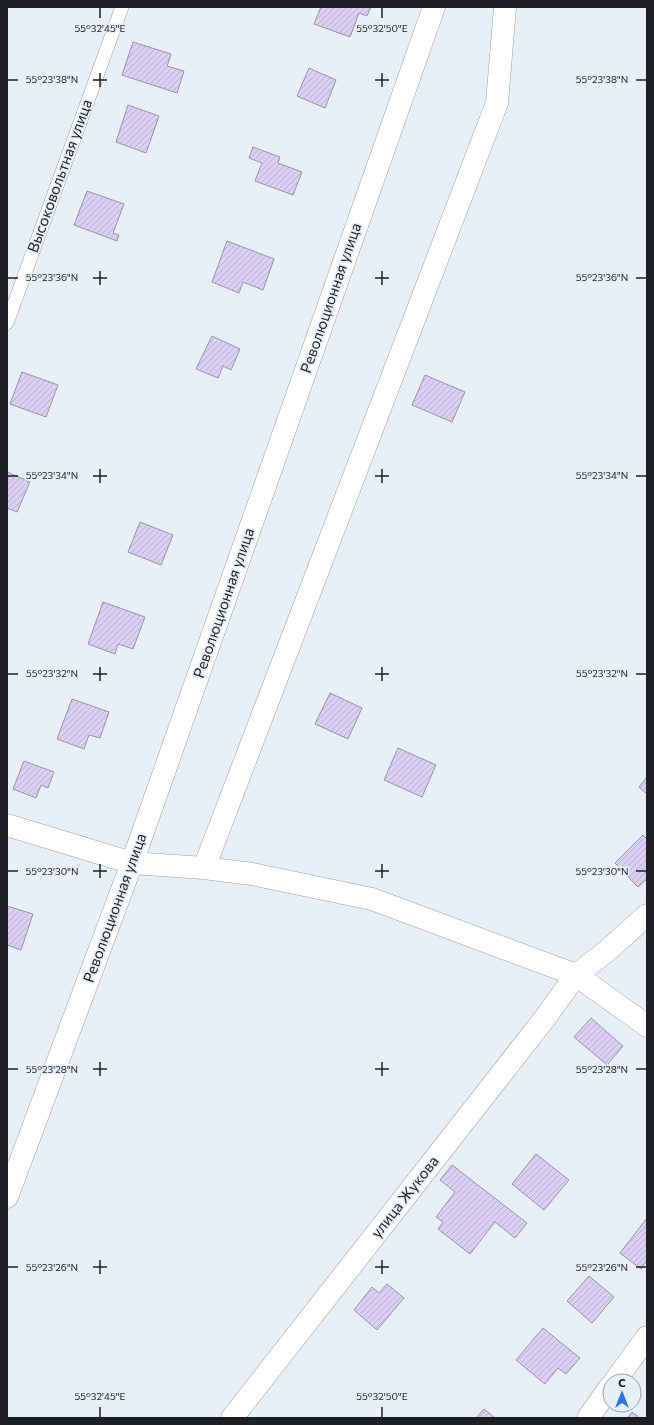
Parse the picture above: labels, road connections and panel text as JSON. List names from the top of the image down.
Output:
{
  "streets": {
    "street": ["Революционная улица", "улица Жукова"],
    "lane": ["Высоковольтная улица"]
  },
  "north": "top",
  "coordinates": [
    "55°32'45\"E",
    "55°32'50\"E",
    "55°23'38\"N",
    "55°23'36\"N",
    "55°23'34\"N",
    "55°23'32\"N",
    "55°23'30\"N",
    "55°23'28\"N",
    "55°23'26\"N"
  ]
}
